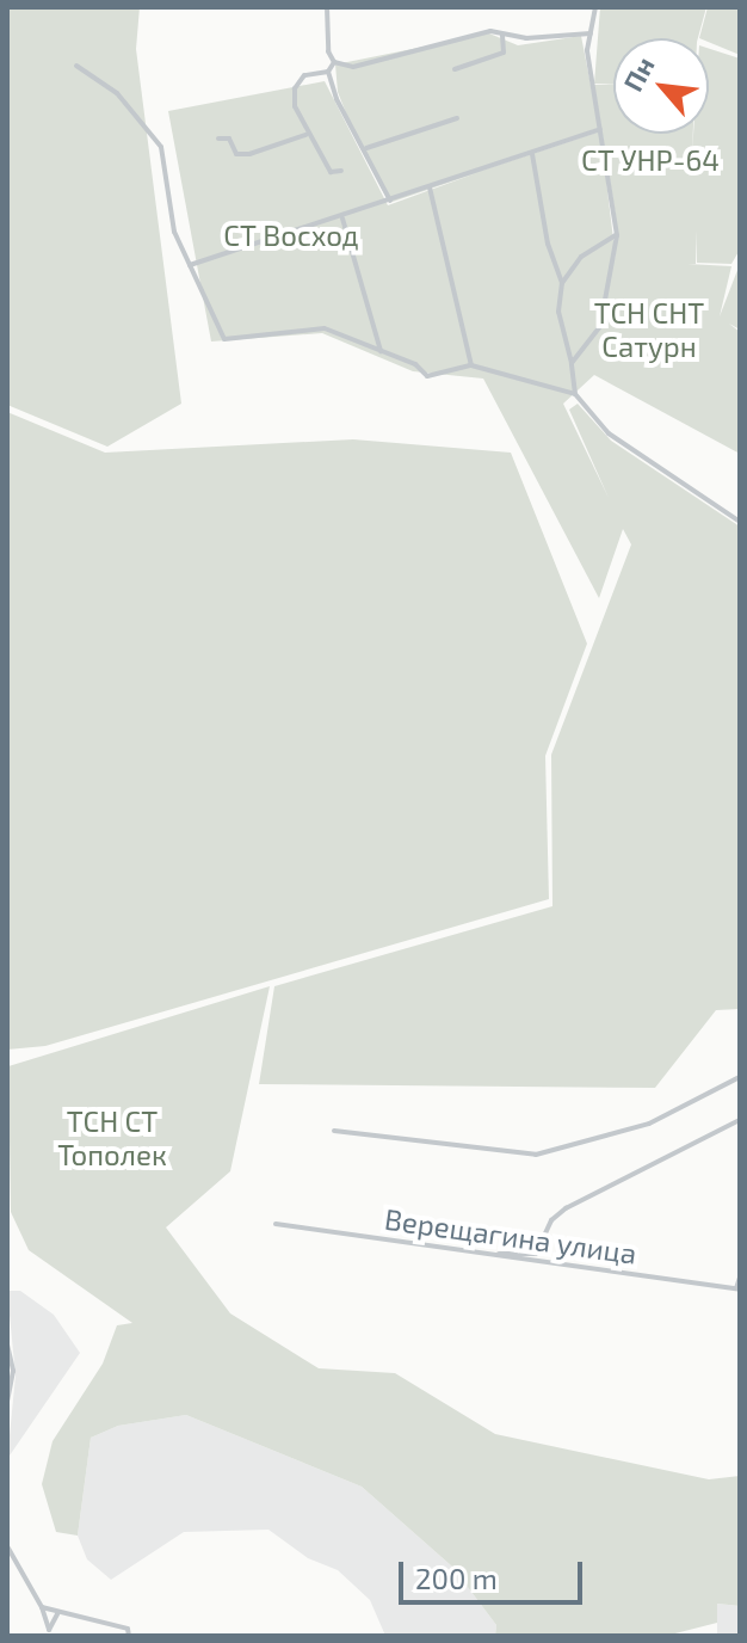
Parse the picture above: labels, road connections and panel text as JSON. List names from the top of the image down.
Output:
{
  "streets": {
    "street": ["Верещагина улица"]
  },
  "parks": [
    "СТ УНР-64",
    "СТ Восход",
    "ТСН СНТ Сатурн",
    "ТСН СТ Тополек"
  ],
  "scale_bar": "200 m",
  "north": "top left"
}
